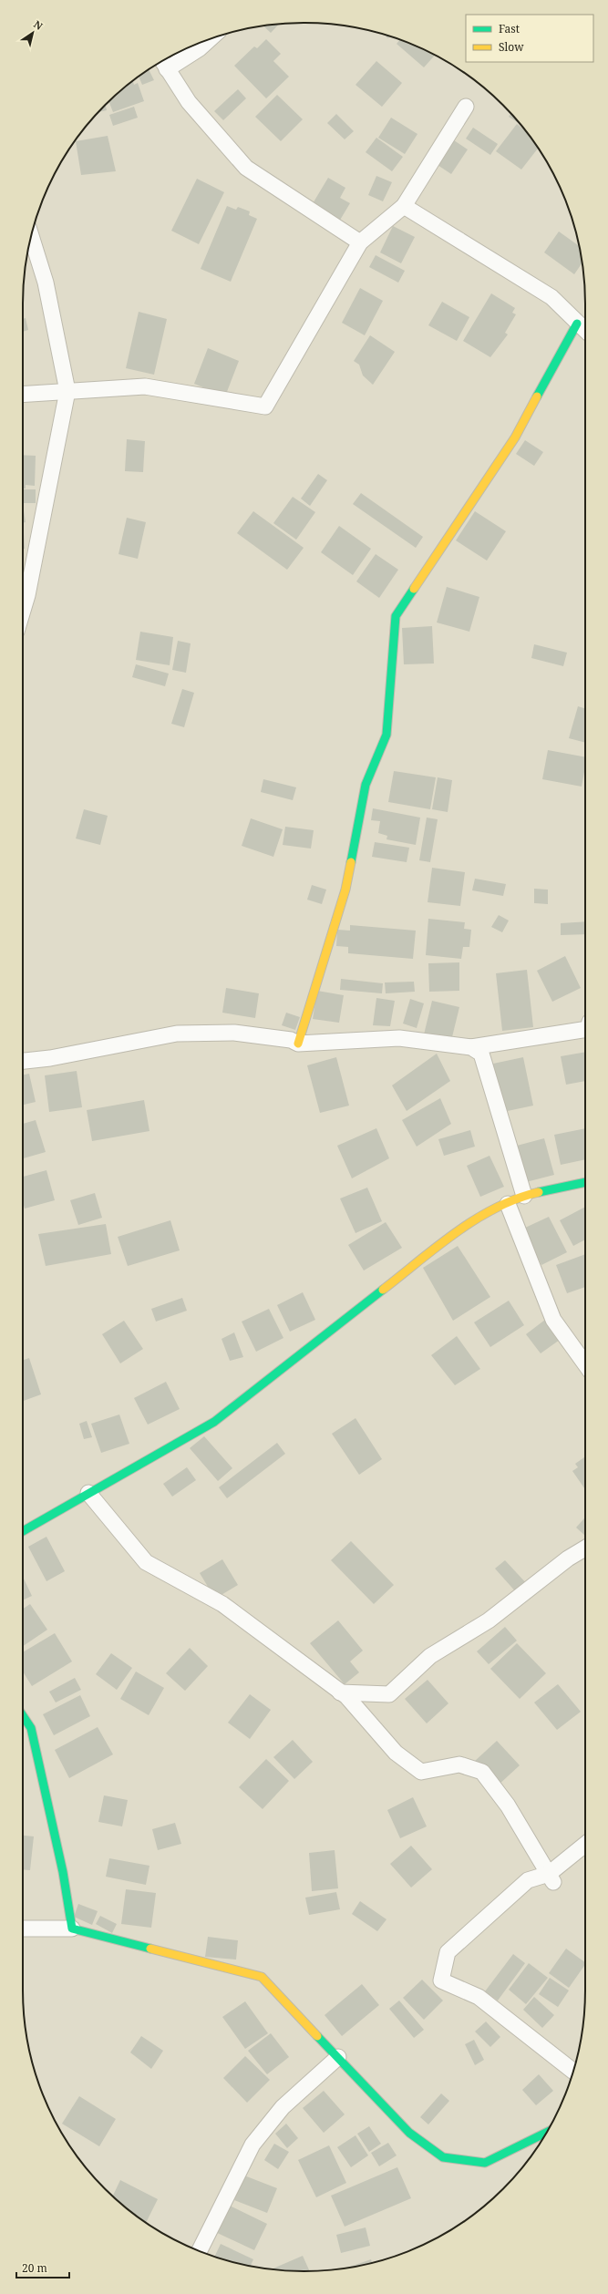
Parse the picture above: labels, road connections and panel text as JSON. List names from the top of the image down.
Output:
{
  "legend": ["Fast", "Slow"],
  "scale_bar": "20 m",
  "north": "top right"
}
